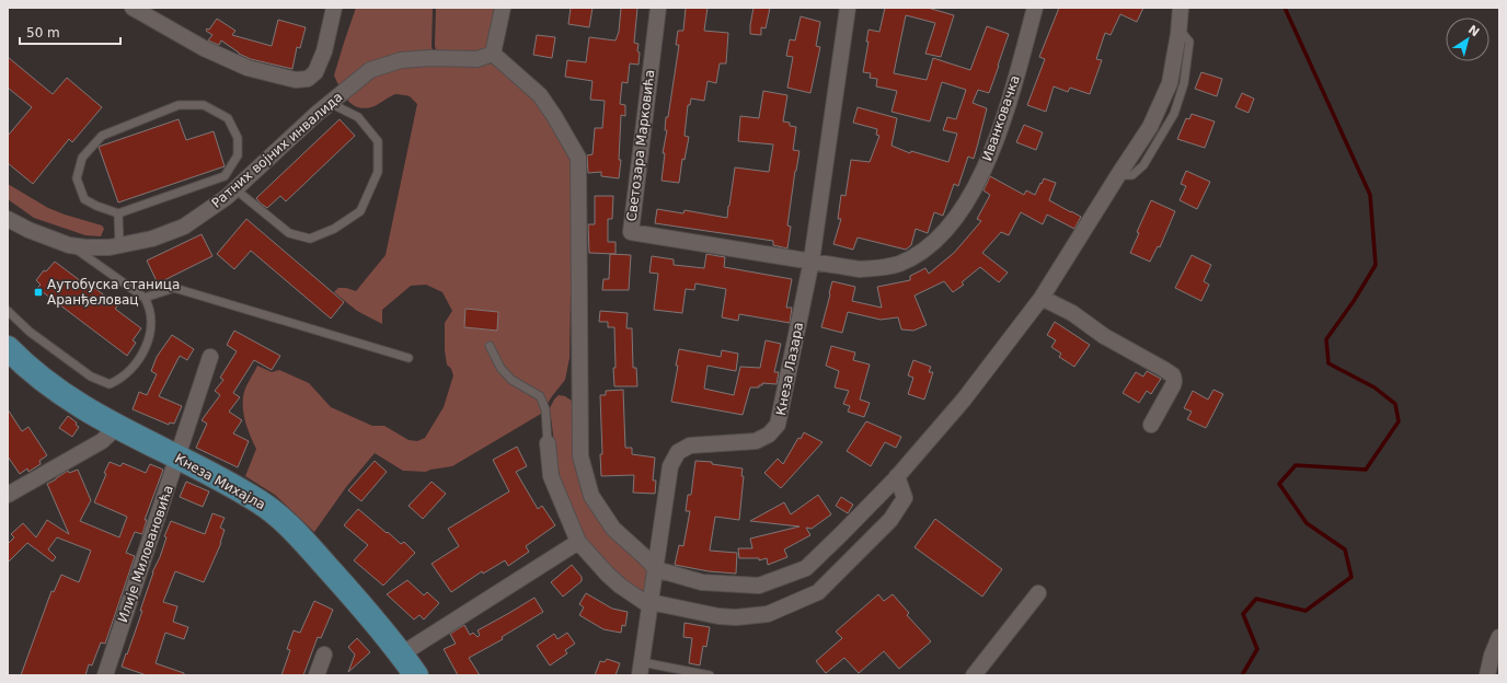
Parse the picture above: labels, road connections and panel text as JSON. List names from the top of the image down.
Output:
{
  "streets": {
    "main road": ["Кнеза Михајла"],
    "street": [
      "Иванковачка",
      "Светозара Марковића",
      "Ратних војних инвалида",
      "Кнеза Лазара",
      "Илије Миловановића"
    ]
  },
  "crossings": [
    ["Иванковачка", "Светозара Марковића"],
    ["Иванковачка", "Кнеза Лазара"],
    ["Светозара Марковића", "Кнеза Лазара"],
    ["Кнеза Михајла", "Илије Миловановића"]
  ],
  "places": {
    "transit": ["Аутобуска станица Аранђеловац"]
  },
  "scale_bar": "50 m",
  "north": "top right"
}
